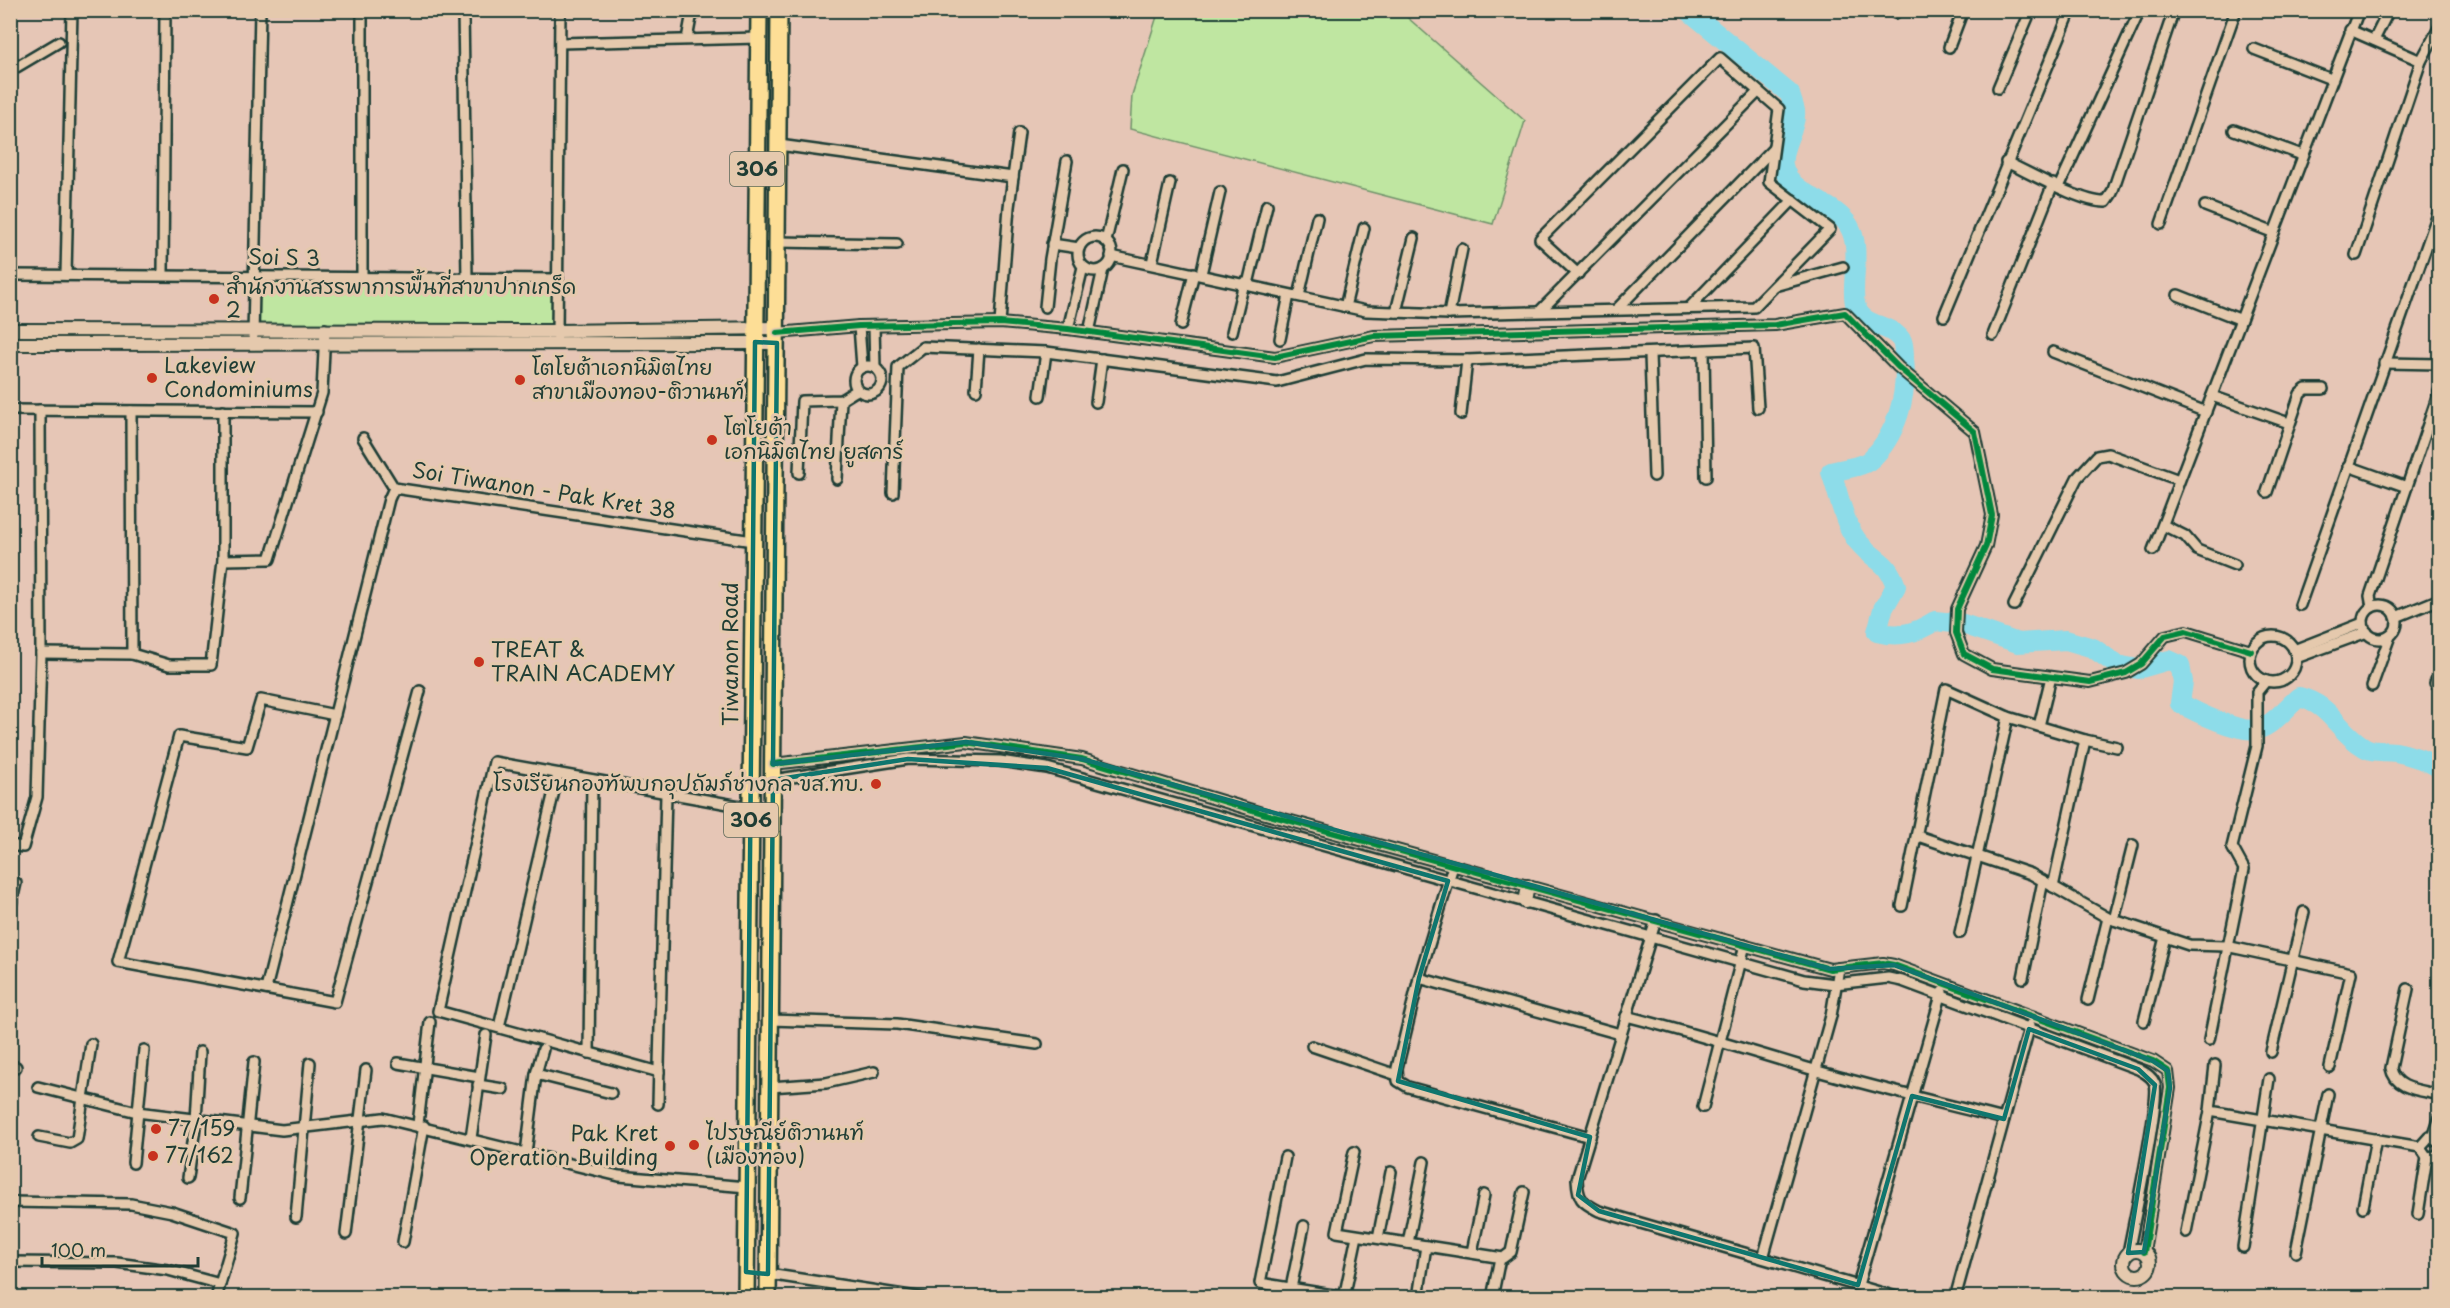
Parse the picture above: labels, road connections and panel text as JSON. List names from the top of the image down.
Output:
{
  "streets": {
    "main road": ["306", "Tiwanon Road"],
    "street": ["Soi S 3", "Soi Tiwanon - Pak Kret 38"]
  },
  "crossings": [
    ["Soi Tiwanon - Pak Kret 38", "Tiwanon Road"]
  ],
  "places": [
    "สำนักงานสรรพาการพื้นที่สาขาปากเกร็ด 2",
    "Lakeview Condominiums",
    "โตโยต้าเอกนิมิตไทย สาขาเมืองทอง-ติวานนท์",
    "โตโยต้า เอกนิมิตไทย ยูสคาร์",
    "TREAT & TRAIN ACADEMY",
    "โรงเรียนกองทัพบกอุปถัมภ์ช่างกล ขส.ทบ.",
    "77/159",
    "ไปรษณีย์ติวานนท์ (เมืองทอง)",
    "Pak Kret Operation Building",
    "77/162"
  ],
  "scale_bar": "100 m"
}
